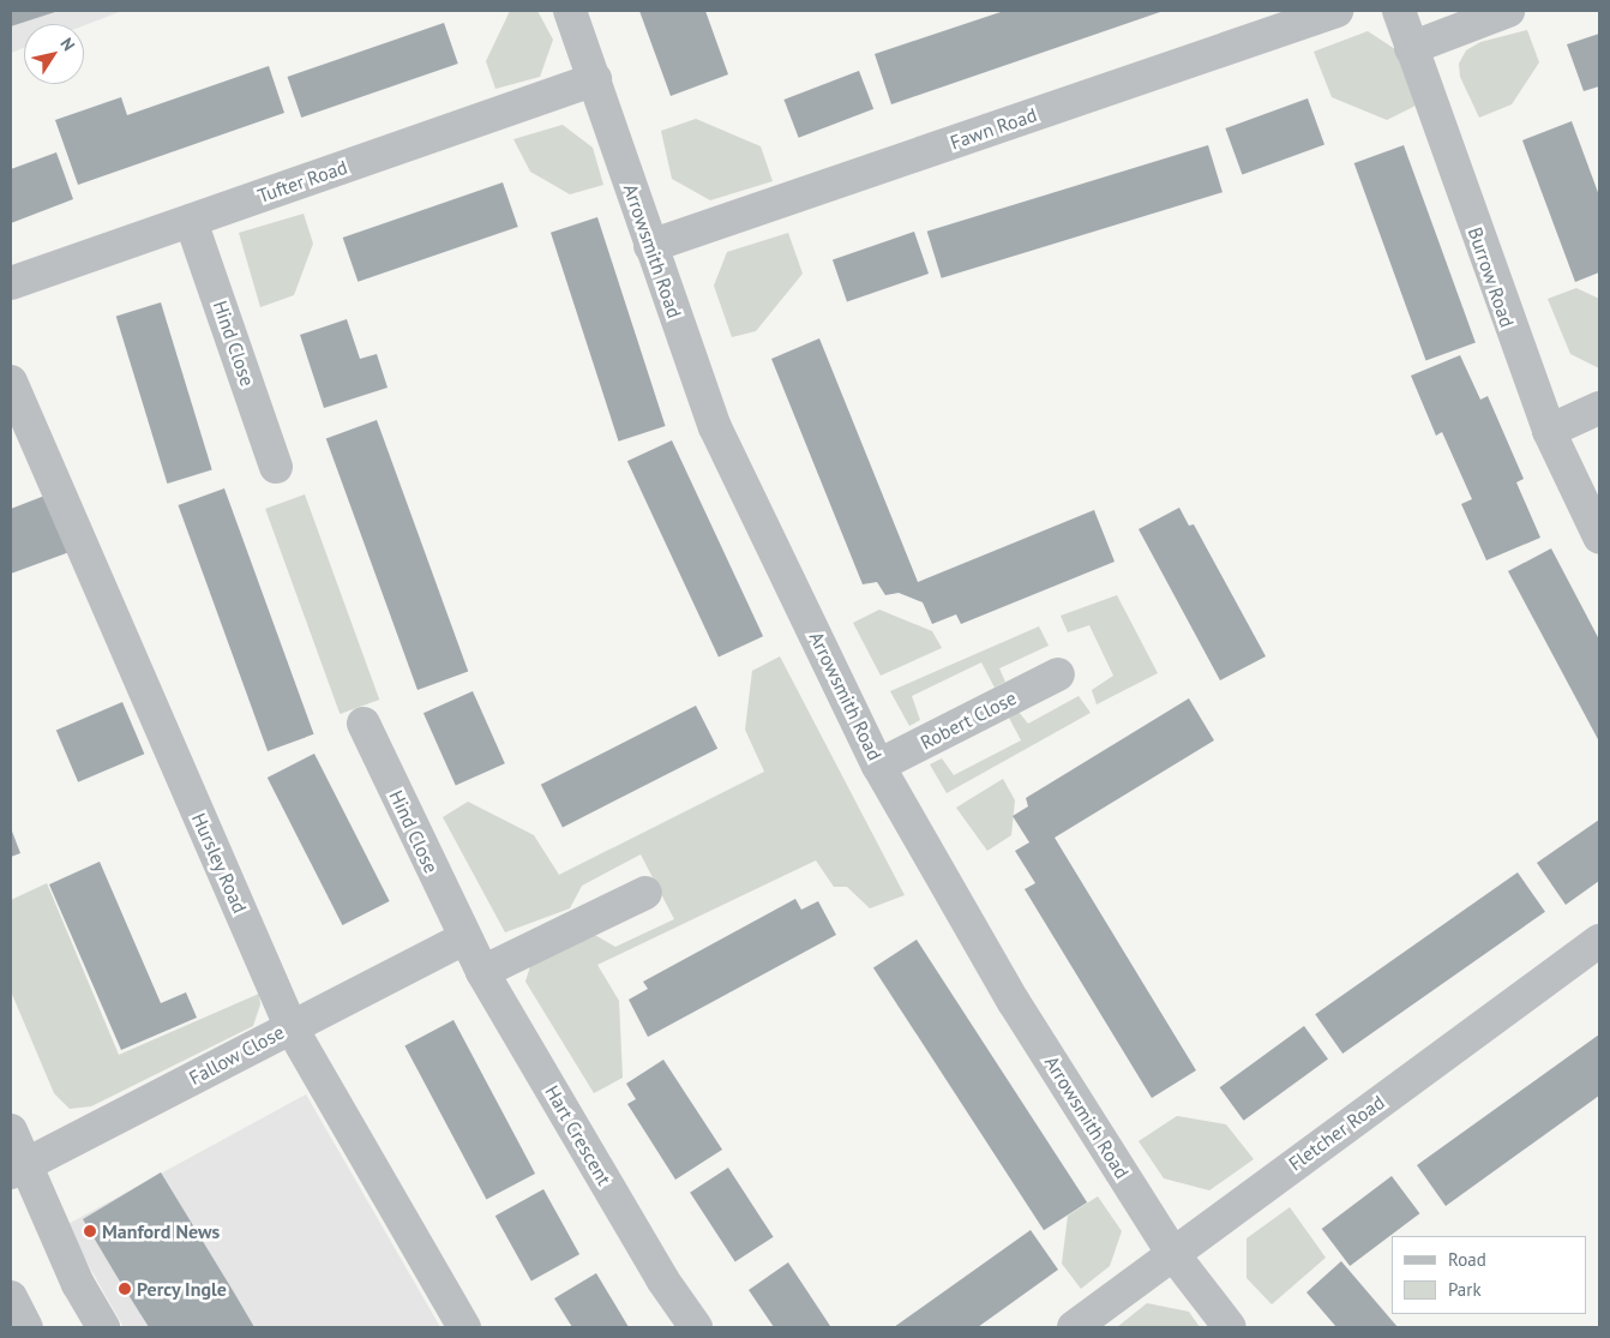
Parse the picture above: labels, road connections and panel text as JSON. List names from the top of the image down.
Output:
{
  "streets": {
    "street": [
      "Fawn Road",
      "Tufter Road",
      "Arrowsmith Road",
      "Burrow Road",
      "Hind Close",
      "Robert Close",
      "Hursley Road",
      "Fallow Close",
      "Fletcher Road",
      "Hart Crescent"
    ]
  },
  "crossings": [
    ["Fawn Road", "Arrowsmith Road"],
    ["Tufter Road", "Arrowsmith Road"],
    ["Tufter Road", "Hind Close"],
    ["Arrowsmith Road", "Robert Close"],
    ["Arrowsmith Road", "Fletcher Road"],
    ["Hind Close", "Fallow Close"],
    ["Hind Close", "Hart Crescent"],
    ["Hursley Road", "Fallow Close"],
    ["Fallow Close", "Hart Crescent"]
  ],
  "places": ["Manford News", "Percy Ingle"],
  "legend": ["Road", "Park"],
  "north": "top right"
}
